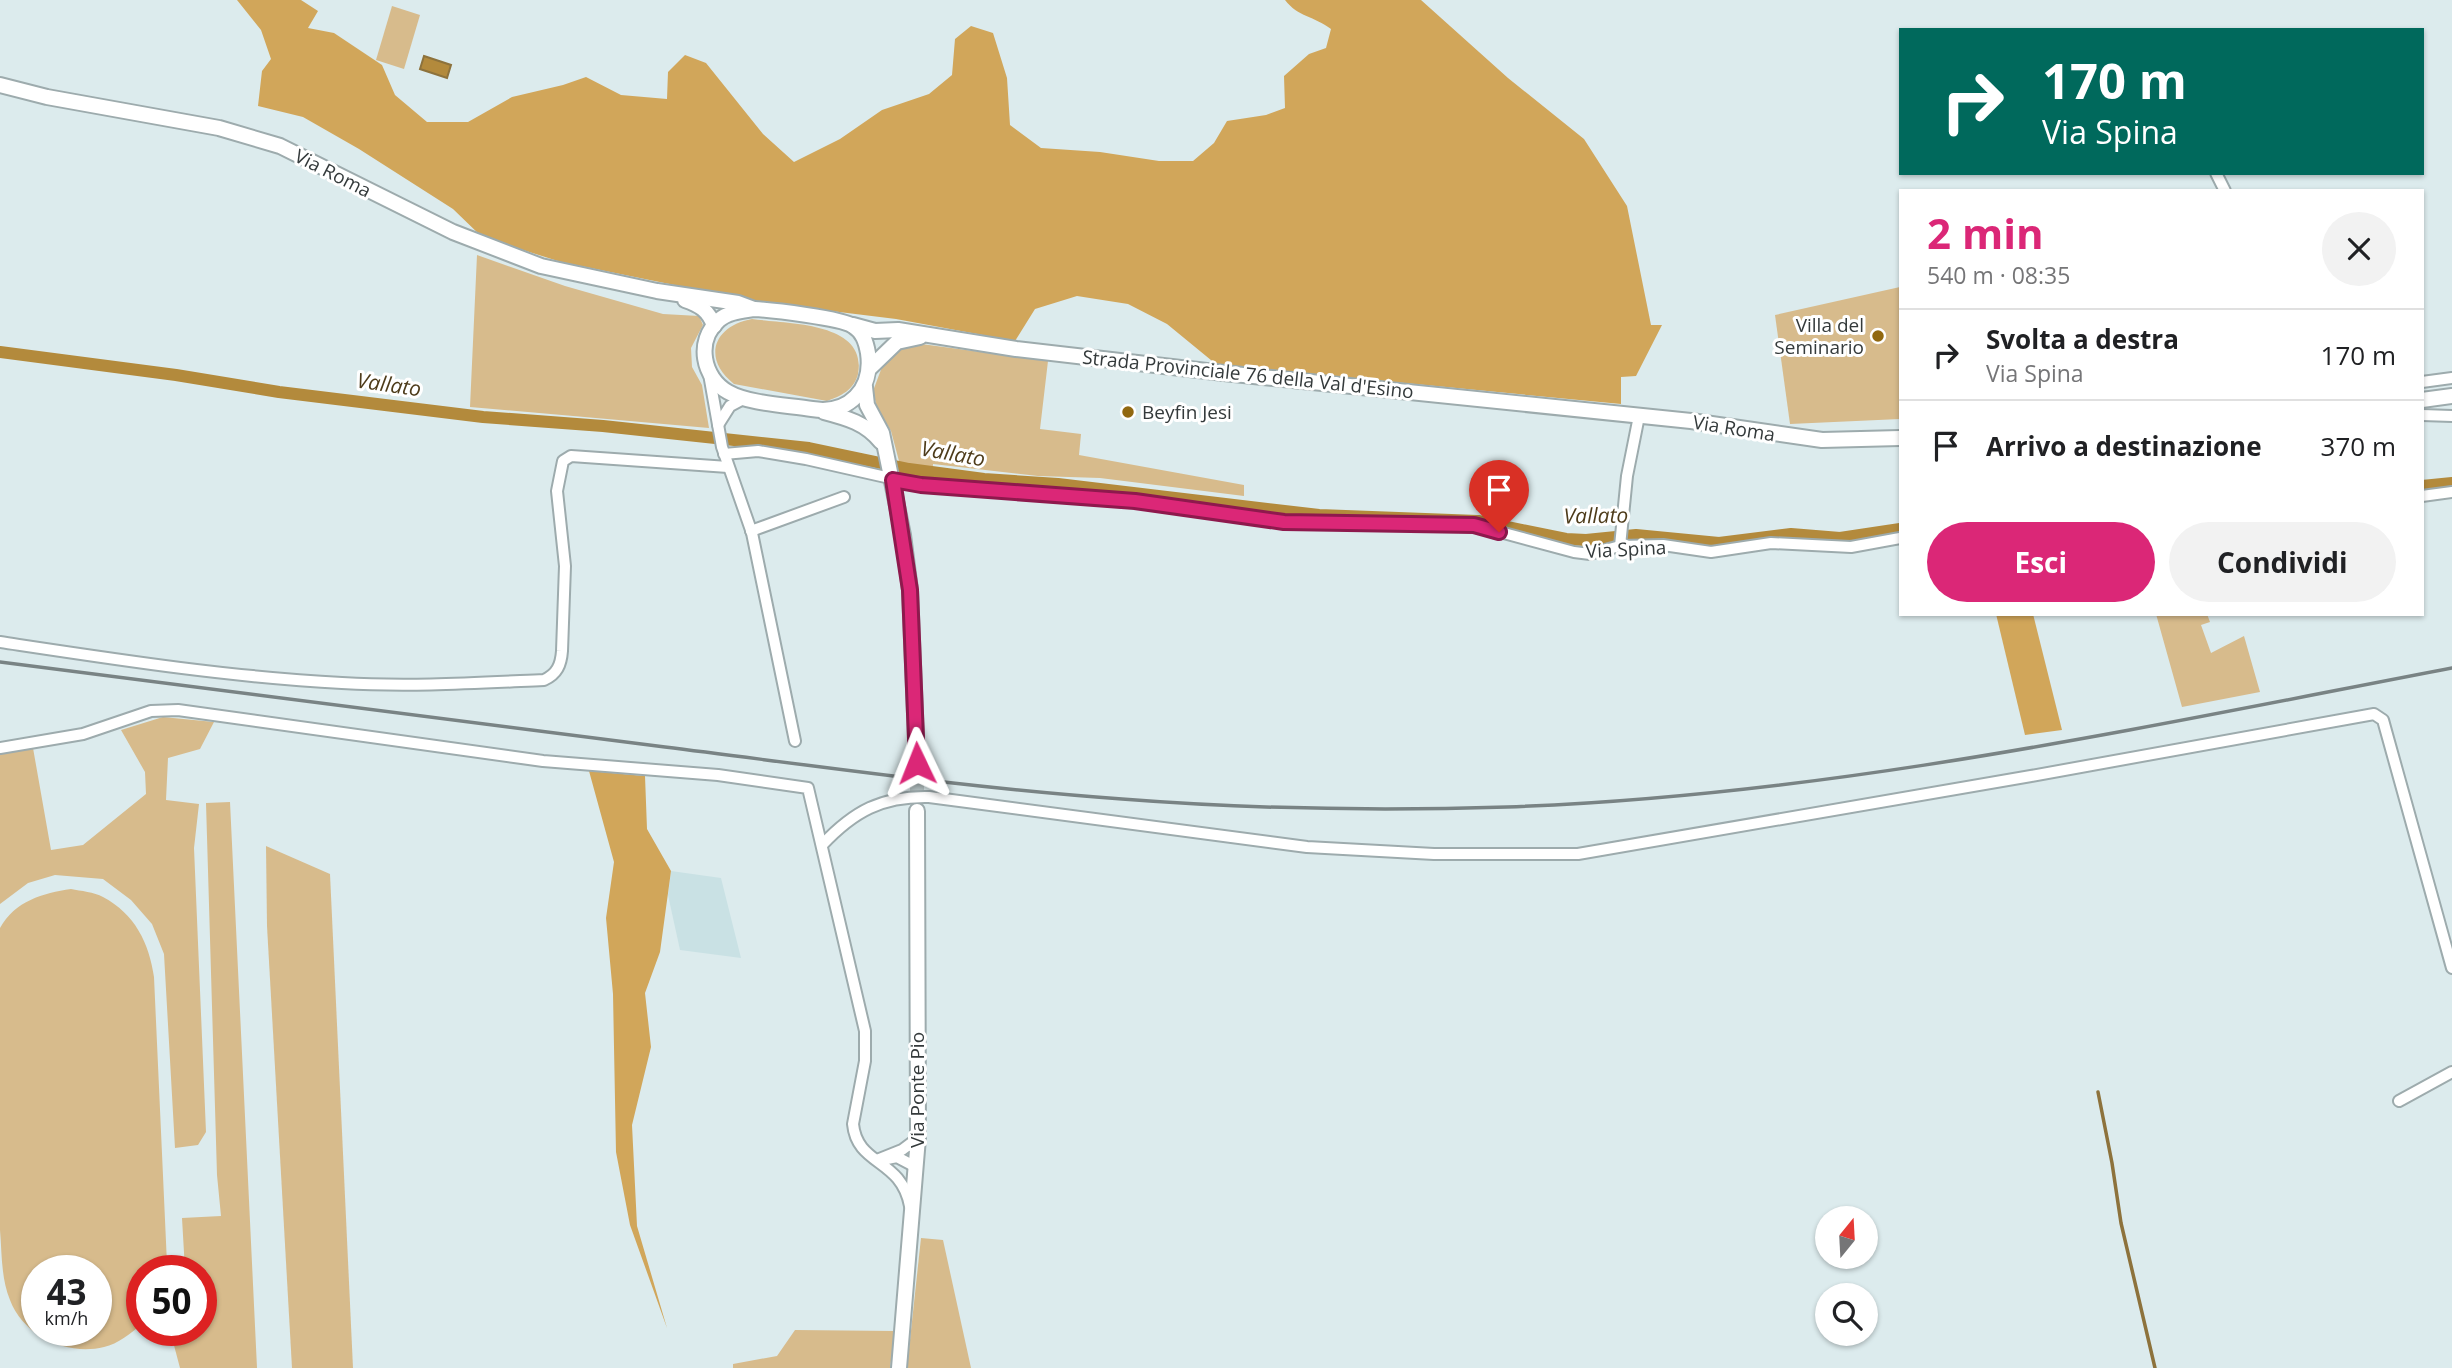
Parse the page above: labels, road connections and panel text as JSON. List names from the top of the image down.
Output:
{
  "streets": {
    "main road": ["Via Roma", "Strada Provinciale 76 della Val d'Esino", "Via Ponte Pio"],
    "street": ["Via Spina"]
  },
  "crossings": [
    ["Via Roma", "Strada Provinciale 76 della Val d'Esino"]
  ],
  "water": ["Vallato"],
  "places": ["Villa del Seminario", "Beyfin Jesi"],
  "north": "top",
  "page": {
    "turn": ["170 m", "Via Spina"],
    "heading": ["2 min", "540 m · 08:35"],
    "list": [
      {
        "name": "Svolta a destra",
        "note": "Via Spina",
        "value": "170 m"
      },
      {
        "name": "Arrivo a destinazione",
        "value": "370 m"
      }
    ],
    "buttons": ["Esci", "Condividi"],
    "speed": "43 km/h",
    "limit": "50"
  }
}
